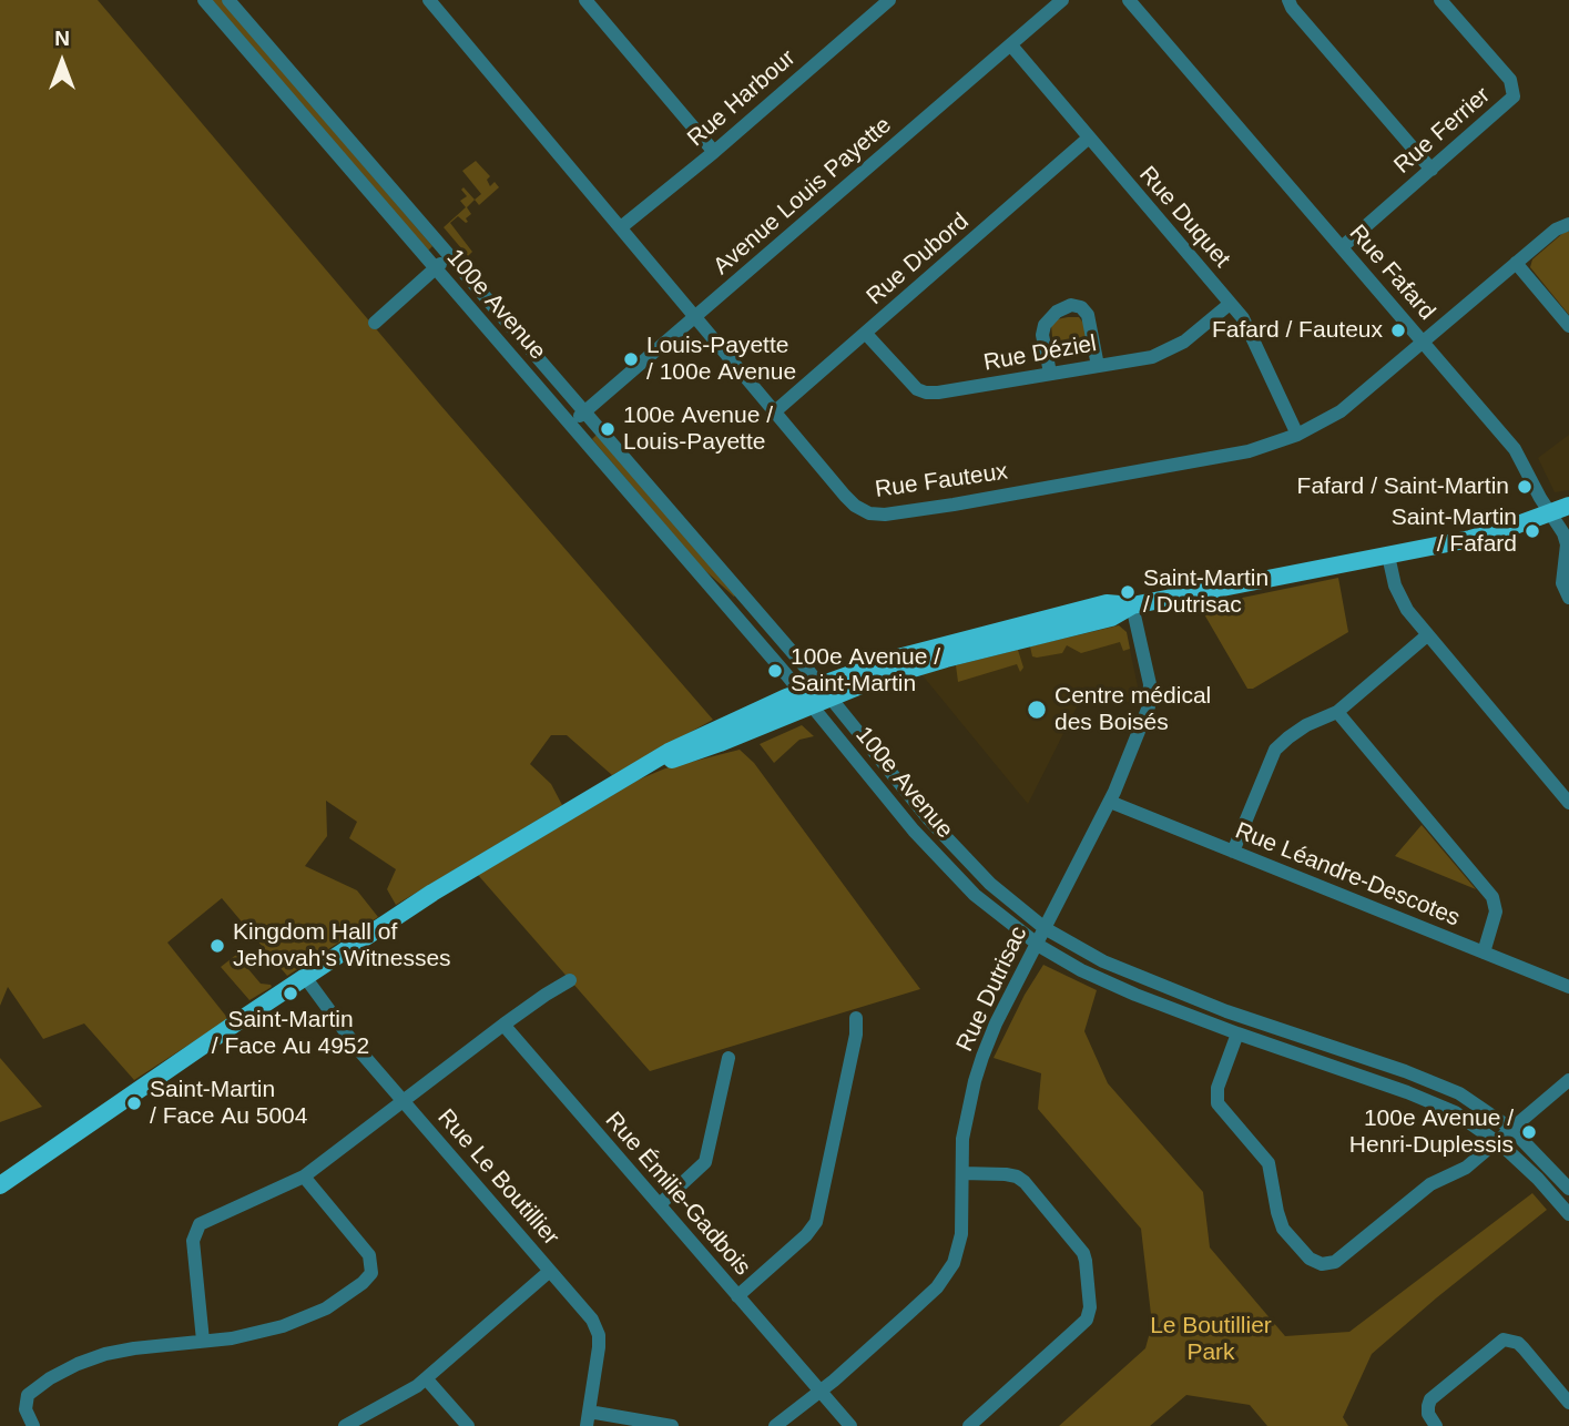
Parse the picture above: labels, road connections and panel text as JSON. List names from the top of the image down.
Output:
{
  "streets": {
    "street": [
      "Rue Harbour",
      "Rue Ferrier",
      "Avenue Louis Payette",
      "Rue Duquet",
      "Rue Dubord",
      "Rue Fafard",
      "100e Avenue",
      "Rue Déziel",
      "Rue Fauteux",
      "Rue Léandre-Descotes",
      "Rue Dutrisac",
      "Rue Le Boutillier",
      "Rue Émilie-Gadbois"
    ]
  },
  "crossings": [
    ["Rue Harbour", "Rue Fauteux"],
    ["Rue Ferrier", "Rue Fafard"],
    ["Avenue Louis Payette", "Rue Duquet"],
    ["Avenue Louis Payette", "100e Avenue"],
    ["Avenue Louis Payette", "Rue Fauteux"],
    ["Rue Duquet", "Rue Dubord"],
    ["Rue Duquet", "Rue Déziel"],
    ["Rue Duquet", "Rue Fauteux"],
    ["Rue Dubord", "Rue Déziel"],
    ["Rue Dubord", "Rue Fauteux"],
    ["Rue Fafard", "Rue Fauteux"],
    ["100e Avenue", "Rue Dutrisac"],
    ["Rue Léandre-Descotes", "Rue Dutrisac"],
    ["Rue Dutrisac", "Rue Émilie-Gadbois"]
  ],
  "parks": ["Le Boutillier Park"],
  "places": [
    "Fafard / Fauteux",
    "Louis-Payette / 100e Avenue",
    "100e Avenue / Louis-Payette",
    "Fafard / Saint-Martin",
    "Saint-Martin / Fafard",
    "Saint-Martin / Dutrisac",
    "100e Avenue / Saint-Martin",
    "Centre médical des Boisés",
    "Kingdom Hall of Jehovah's Witnesses",
    "Saint-Martin / Face Au 4952",
    "Saint-Martin / Face Au 5004",
    "100e Avenue / Henri-Duplessis"
  ],
  "north": "top"
}
